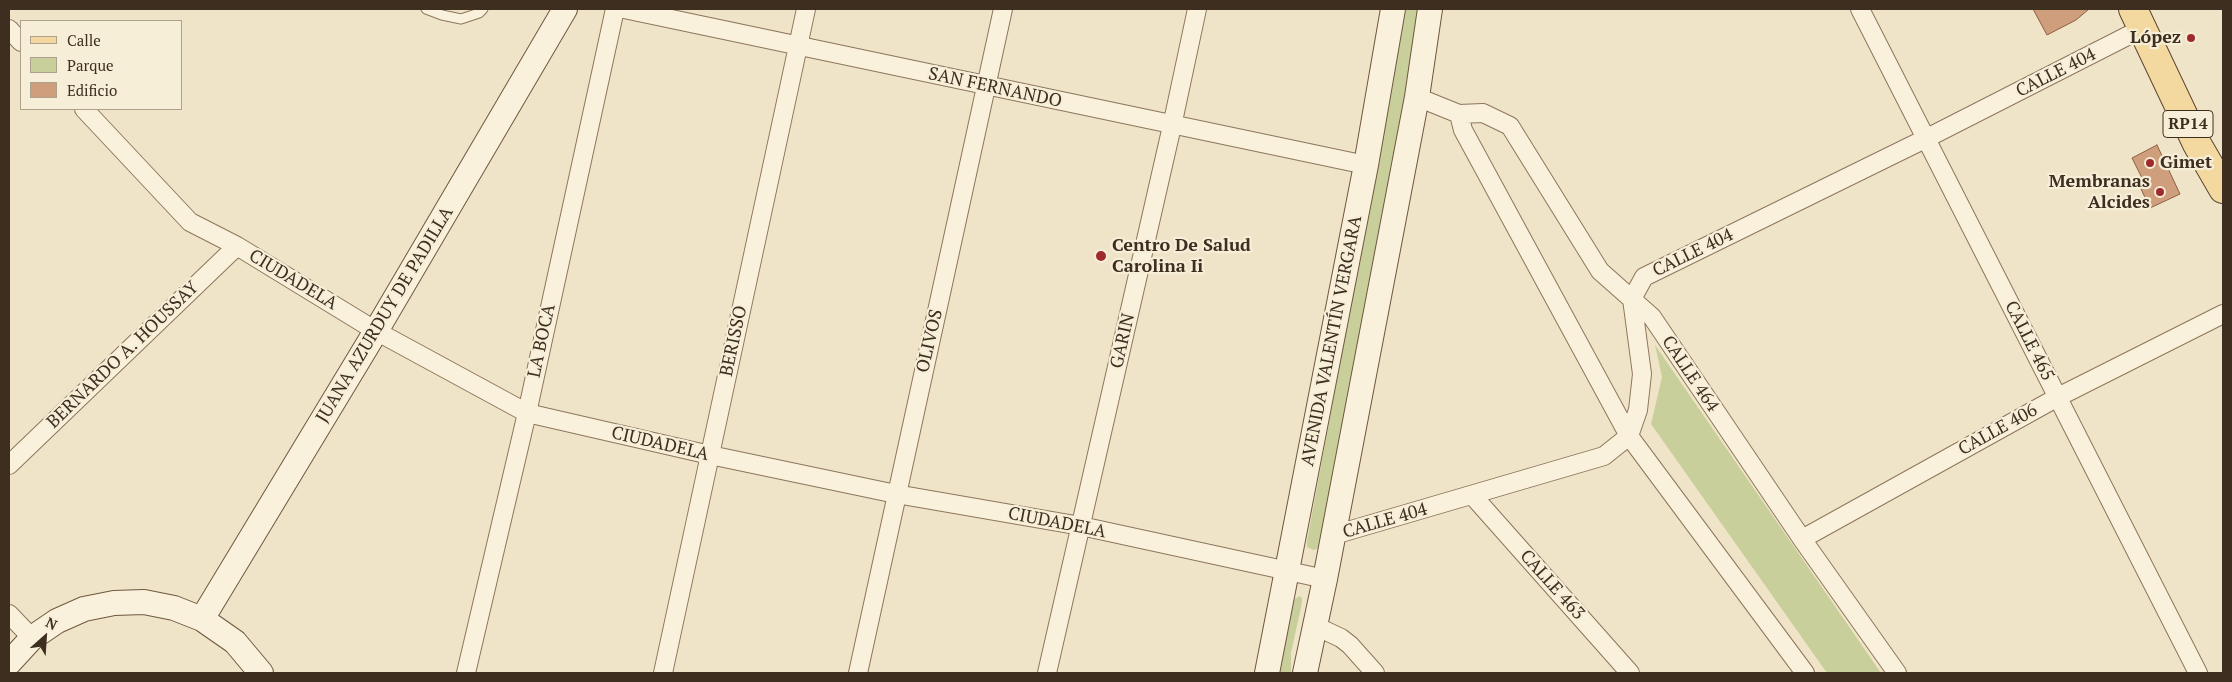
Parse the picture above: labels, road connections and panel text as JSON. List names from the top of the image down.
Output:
{
  "streets": {
    "main road": ["RP14"],
    "street": [
      "CALLE 404",
      "SAN FERNANDO",
      "CIUDADELA",
      "JUANA AZURDUY DE PADILLA",
      "LA BOCA",
      "BERISSO",
      "OLIVOS",
      "GARIN",
      "AVENIDA VALENTÍN VERGARA",
      "CALLE 465",
      "BERNARDO A. HOUSSAY",
      "CALLE 464",
      "CALLE 406",
      "CALLE 463"
    ]
  },
  "crossings": [
    ["CALLE 404", "RP14"],
    ["CALLE 404", "CALLE 465"],
    ["CALLE 404", "CALLE 464"],
    ["CALLE 404", "CALLE 463"],
    ["SAN FERNANDO", "BERISSO"],
    ["SAN FERNANDO", "OLIVOS"],
    ["SAN FERNANDO", "GARIN"],
    ["SAN FERNANDO", "AVENIDA VALENTÍN VERGARA"],
    ["CIUDADELA", "JUANA AZURDUY DE PADILLA"],
    ["CIUDADELA", "LA BOCA"],
    ["CIUDADELA", "BERISSO"],
    ["CIUDADELA", "OLIVOS"],
    ["CIUDADELA", "GARIN"],
    ["CIUDADELA", "AVENIDA VALENTÍN VERGARA"],
    ["CIUDADELA", "BERNARDO A. HOUSSAY"],
    ["CALLE 465", "CALLE 406"],
    ["CALLE 464", "CALLE 406"]
  ],
  "places": [
    "López",
    "Gimet",
    "Membranas Alcides",
    "Centro De Salud Carolina Ii"
  ],
  "legend": ["Calle", "Parque", "Edificio"],
  "north": "top right"
}
